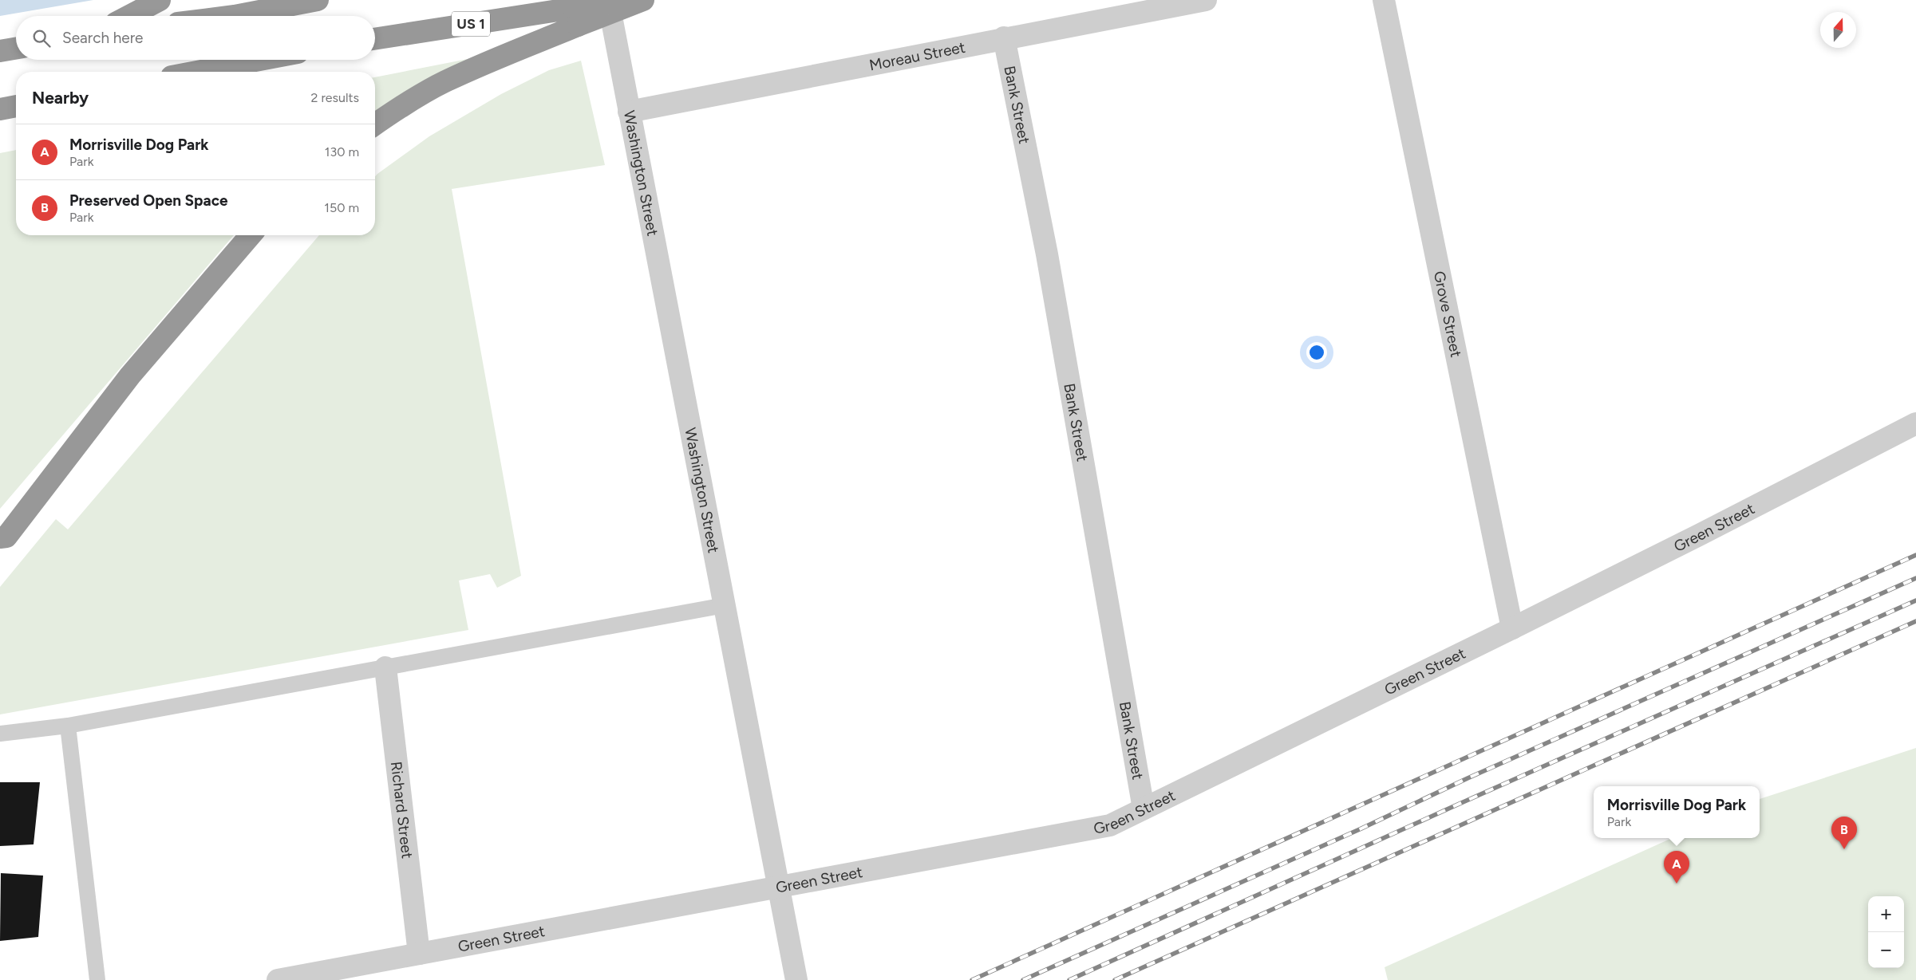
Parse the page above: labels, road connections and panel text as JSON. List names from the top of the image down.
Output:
{
  "streets": {
    "highway": ["US 1"],
    "street": [
      "Moreau Street",
      "Bank Street",
      "Washington Street",
      "Grove Street",
      "Green Street",
      "Richard Street"
    ]
  },
  "crossings": [
    ["Moreau Street", "Bank Street"],
    ["Moreau Street", "Washington Street"],
    ["Bank Street", "Green Street"],
    ["Washington Street", "Green Street"],
    ["Grove Street", "Green Street"],
    ["Green Street", "Richard Street"]
  ],
  "north": "top",
  "page": {
    "search": "Search here",
    "heading": ["Nearby", "2 results"],
    "list": [
      {
        "mark": "A",
        "name": "Morrisville Dog Park",
        "note": "Park",
        "value": "130 m"
      },
      {
        "mark": "B",
        "name": "Preserved Open Space",
        "note": "Park",
        "value": "150 m"
      }
    ],
    "popup": ["Morrisville Dog Park", "Park"],
    "pins": ["B", "A"],
    "map_buttons": ["+", "−"]
  }
}
